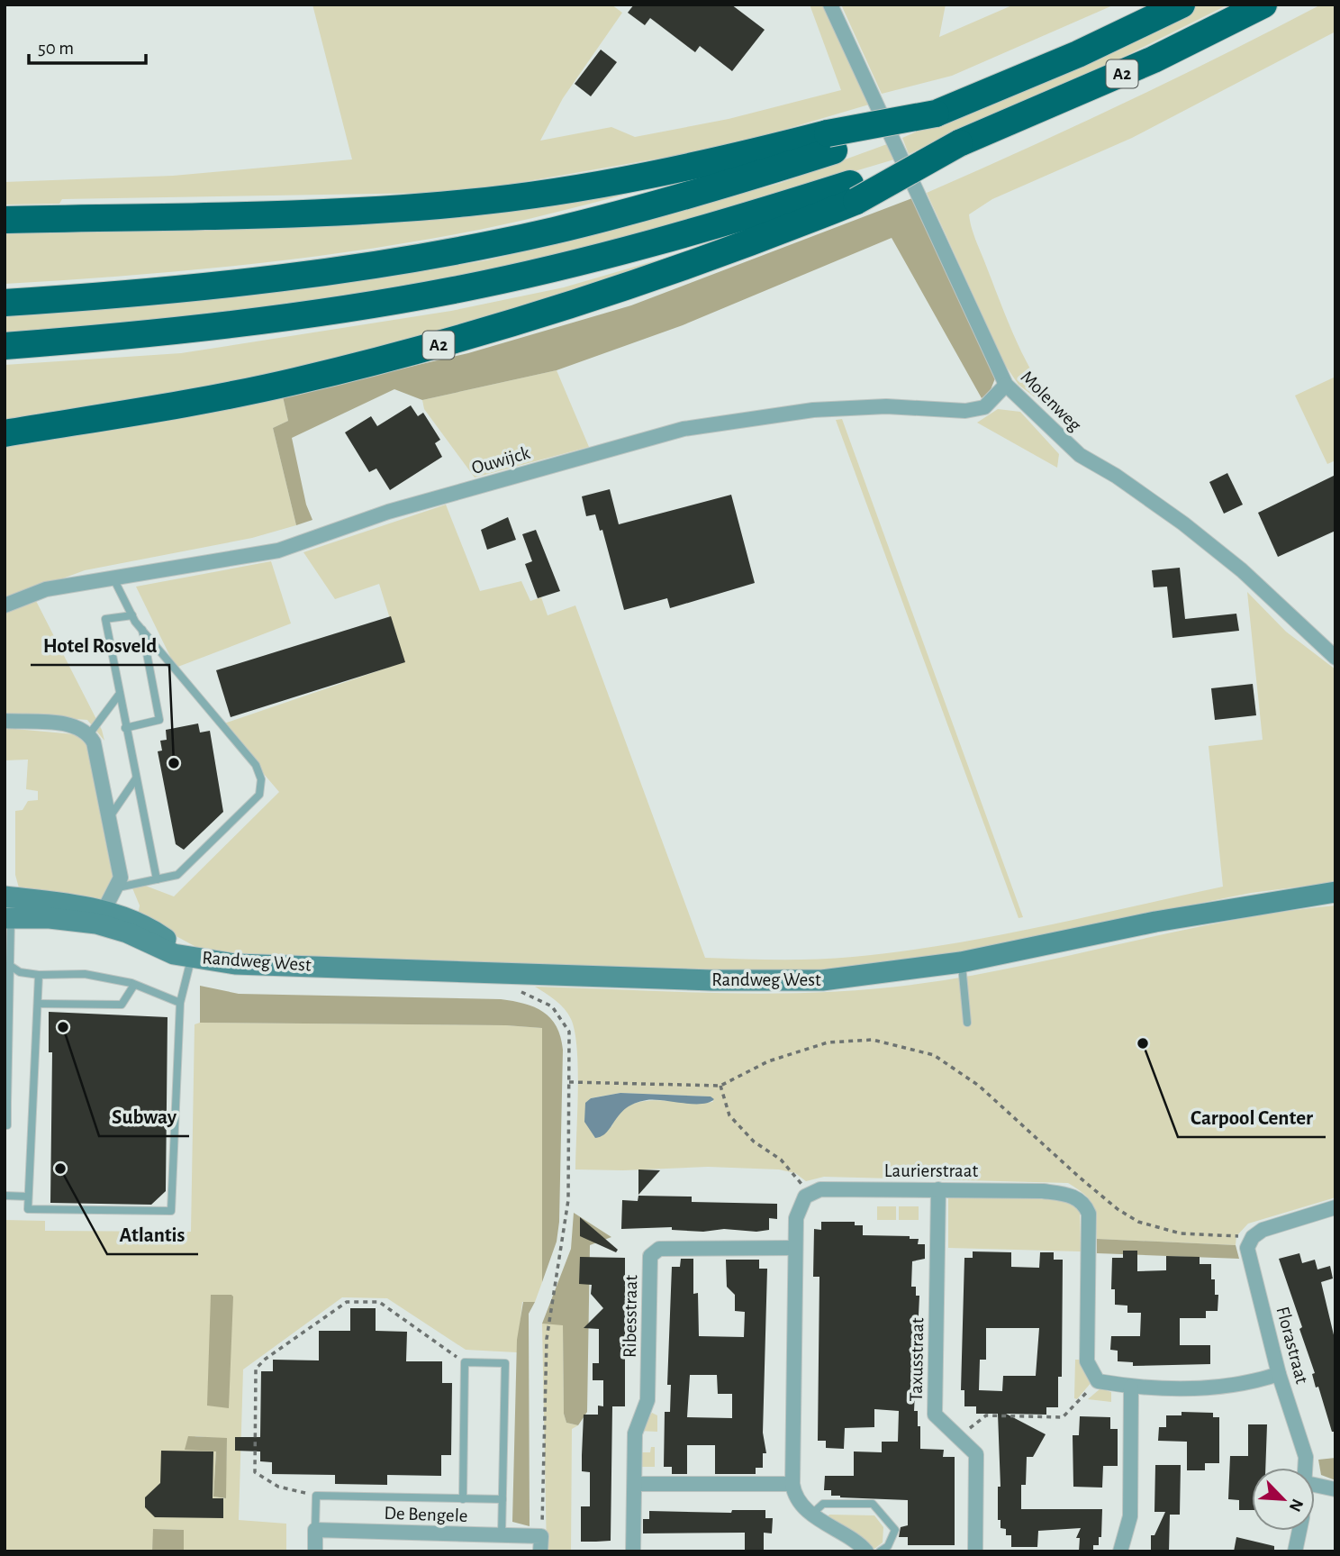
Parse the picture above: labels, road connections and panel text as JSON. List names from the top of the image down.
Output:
{
  "streets": {
    "highway": ["A2"],
    "street": [
      "Molenweg",
      "Ouwijck",
      "Randweg West",
      "Laurierstraat",
      "Ribesstraat",
      "Florastraat",
      "Taxusstraat",
      "De Bengele"
    ]
  },
  "crossings": [
    ["Molenweg", "Ouwijck"],
    ["Laurierstraat", "Taxusstraat"]
  ],
  "places": [
    "Hotel Rosveld",
    "Subway",
    "Carpool Center",
    "Atlantis"
  ],
  "scale_bar": "50 m",
  "north": "bottom right"
}
